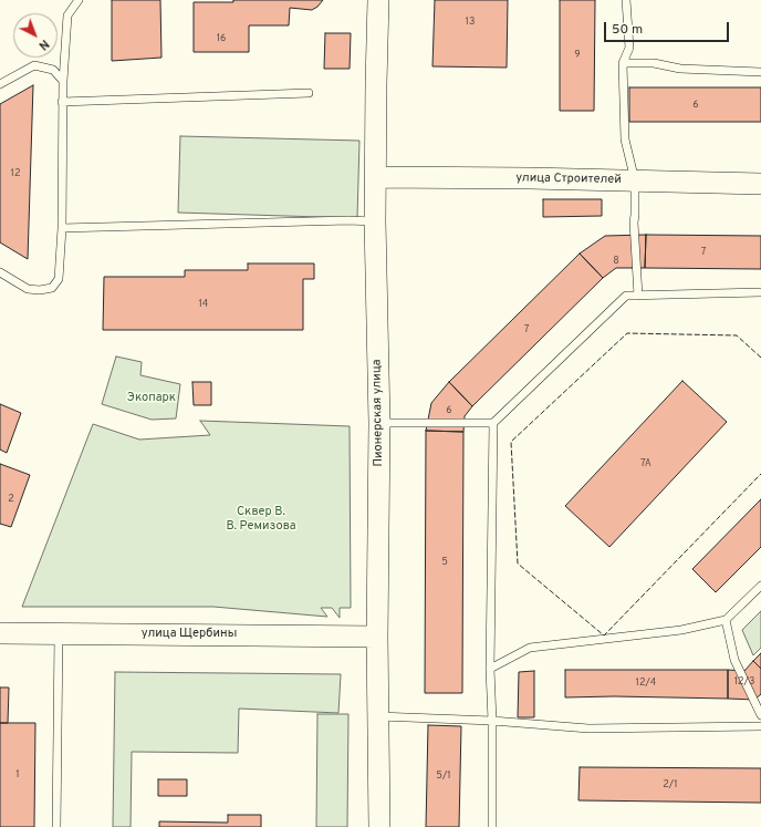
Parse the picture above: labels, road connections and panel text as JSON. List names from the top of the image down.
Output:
{
  "streets": {
    "street": ["улица Строителей", "Пионерская улица", "улица Щербины"]
  },
  "crossings": [
    ["улица Строителей", "Пионерская улица"],
    ["Пионерская улица", "улица Щербины"]
  ],
  "parks": ["Экопарк", "Сквер В. В. Ремизова"],
  "house_numbers": [
    "13",
    "16",
    "9",
    "6",
    "12",
    "7",
    "8",
    "14",
    "7",
    "6",
    "7А",
    "2",
    "5",
    "12/3",
    "12/4",
    "1",
    "5/1",
    "2/1"
  ],
  "scale_bar": "50 m",
  "north": "bottom right"
}
